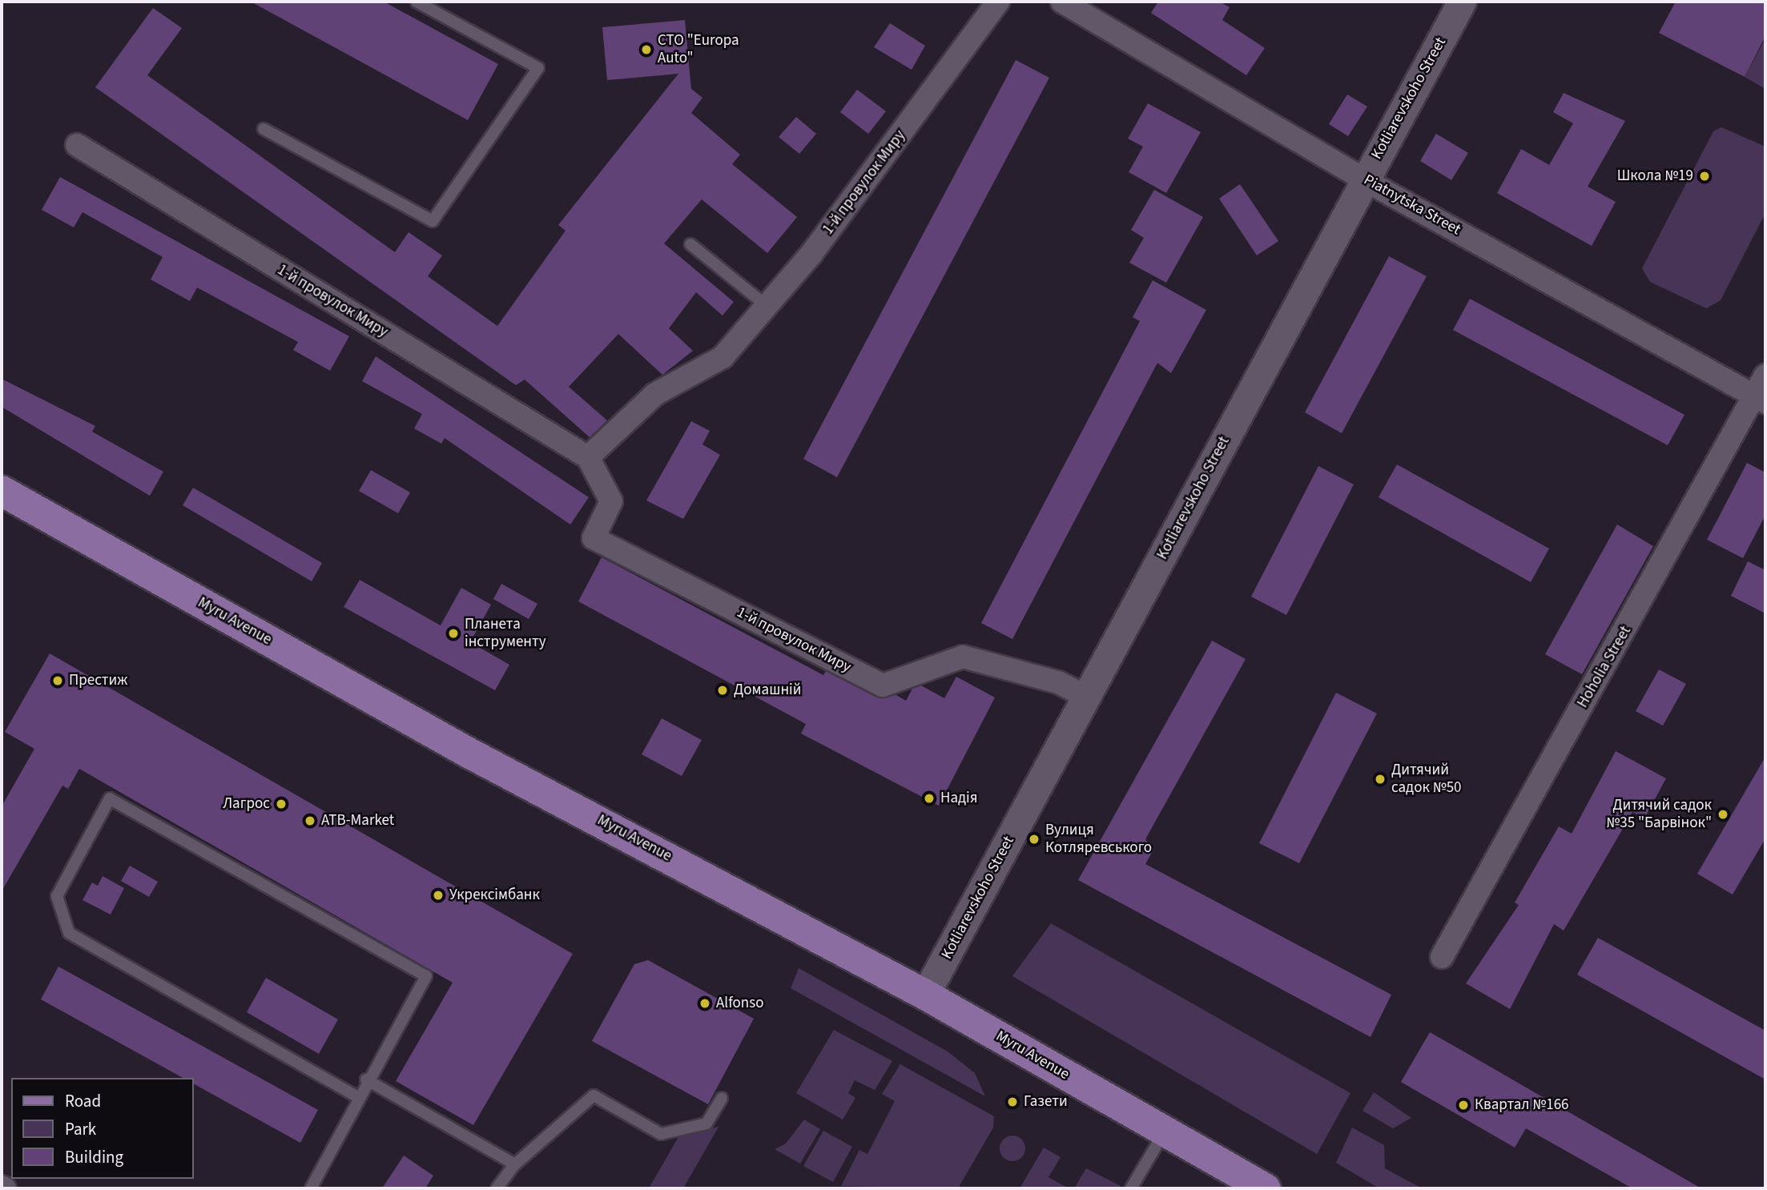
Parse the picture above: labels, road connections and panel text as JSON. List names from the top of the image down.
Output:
{
  "streets": {
    "main road": ["Myru Avenue"],
    "street": [
      "Kotliarevskoho Street",
      "1-й провулок Миру",
      "Piatnytska Street",
      "Hoholia Street"
    ]
  },
  "crossings": [
    ["Kotliarevskoho Street", "1-й провулок Миру"],
    ["Kotliarevskoho Street", "Piatnytska Street"],
    ["Kotliarevskoho Street", "Myru Avenue"],
    ["Piatnytska Street", "Hoholia Street"]
  ],
  "places": [
    "СТО \"Europa Auto\"",
    "Школа №19",
    "Планета інструменту",
    "Престиж",
    "Домашній",
    "Дитячий садок №50",
    "Надія",
    "Лагрос",
    "Дитячий садок №35 \"Барвінок\"",
    "ATB-Market",
    "Вулиця Котляревського",
    "Укрексімбанк",
    "Alfonso",
    "Газети",
    "Квартал №166"
  ],
  "legend": ["Road", "Park", "Building"]
}
